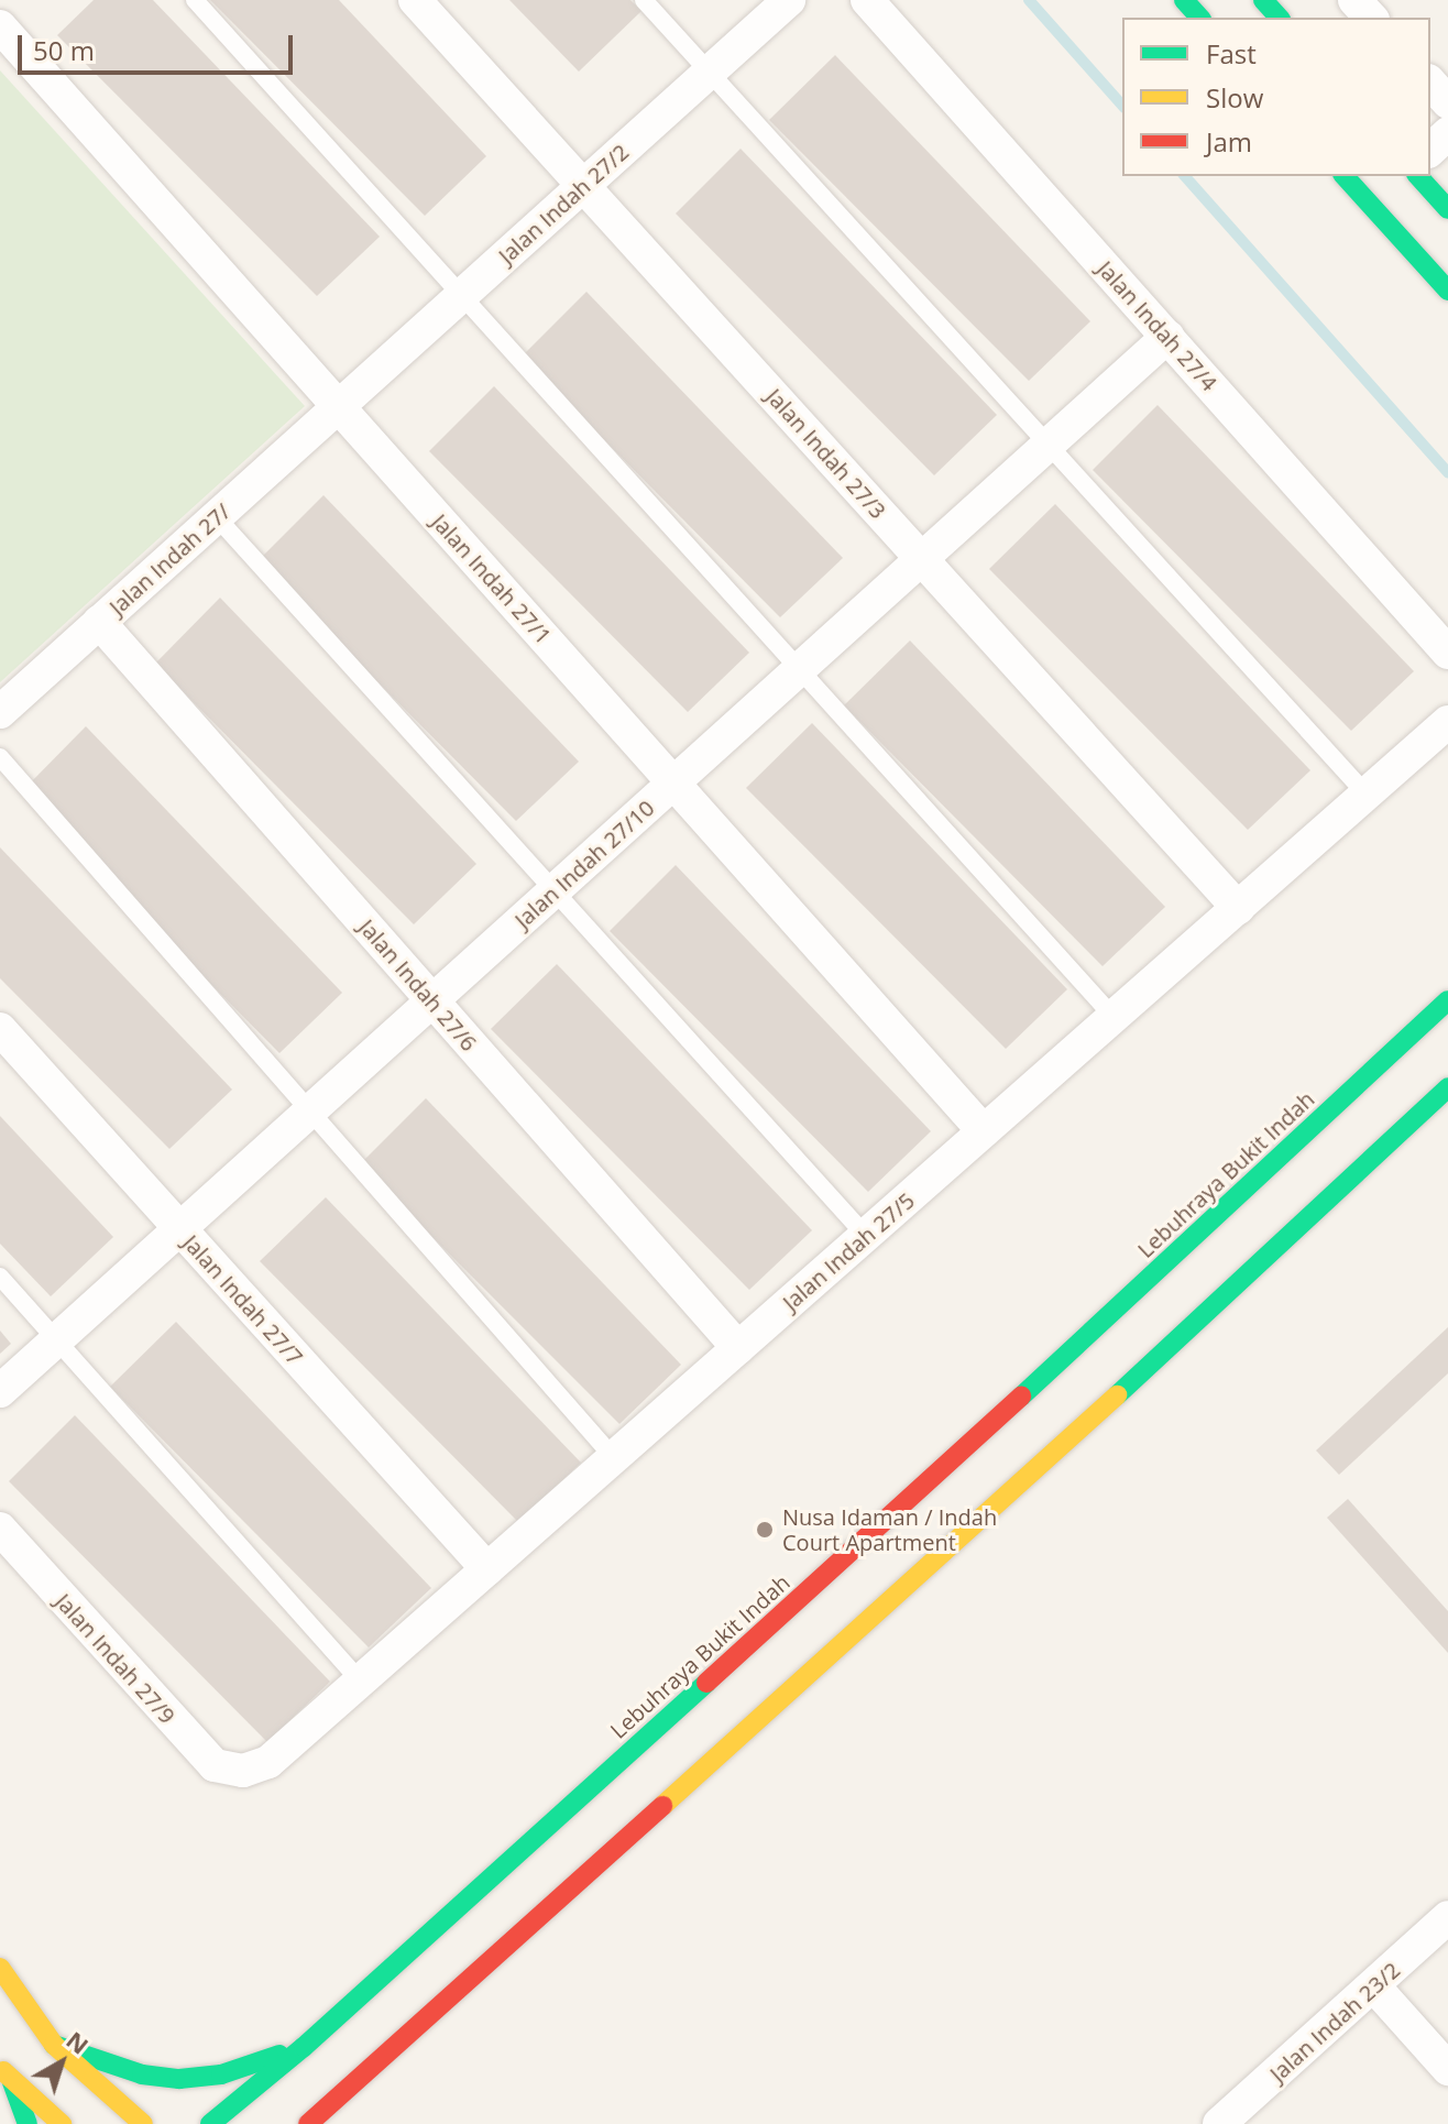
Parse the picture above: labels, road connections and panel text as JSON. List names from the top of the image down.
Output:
{
  "streets": {
    "main road": ["Lebuhraya Bukit Indah"],
    "street": [
      "Jalan Indah 27/2",
      "Jalan Indah 27/4",
      "Jalan Indah 27/3",
      "Jalan Indah 27/",
      "Jalan Indah 27/1",
      "Jalan Indah 27/10",
      "Jalan Indah 27/6",
      "Jalan Indah 27/5",
      "Jalan Indah 27/7",
      "Jalan Indah 27/9",
      "Jalan Indah 23/2"
    ]
  },
  "crossings": [
    ["Jalan Indah 27/2", "Jalan Indah 27/3"],
    ["Jalan Indah 27/2", "Jalan Indah 27/"],
    ["Jalan Indah 27/2", "Jalan Indah 27/1"],
    ["Jalan Indah 27/4", "Jalan Indah 27/10"],
    ["Jalan Indah 27/3", "Jalan Indah 27/10"],
    ["Jalan Indah 27/3", "Jalan Indah 27/5"],
    ["Jalan Indah 27/", "Jalan Indah 27/1"],
    ["Jalan Indah 27/", "Jalan Indah 27/6"],
    ["Jalan Indah 27/1", "Jalan Indah 27/10"],
    ["Jalan Indah 27/1", "Jalan Indah 27/5"],
    ["Jalan Indah 27/10", "Jalan Indah 27/6"],
    ["Jalan Indah 27/10", "Jalan Indah 27/7"],
    ["Jalan Indah 27/6", "Jalan Indah 27/5"],
    ["Jalan Indah 27/5", "Jalan Indah 27/7"],
    ["Jalan Indah 27/5", "Jalan Indah 27/9"]
  ],
  "places": ["Nusa Idaman / Indah Court Apartment"],
  "legend": ["Fast", "Slow", "Jam"],
  "scale_bar": "50 m",
  "north": "top right"
}
